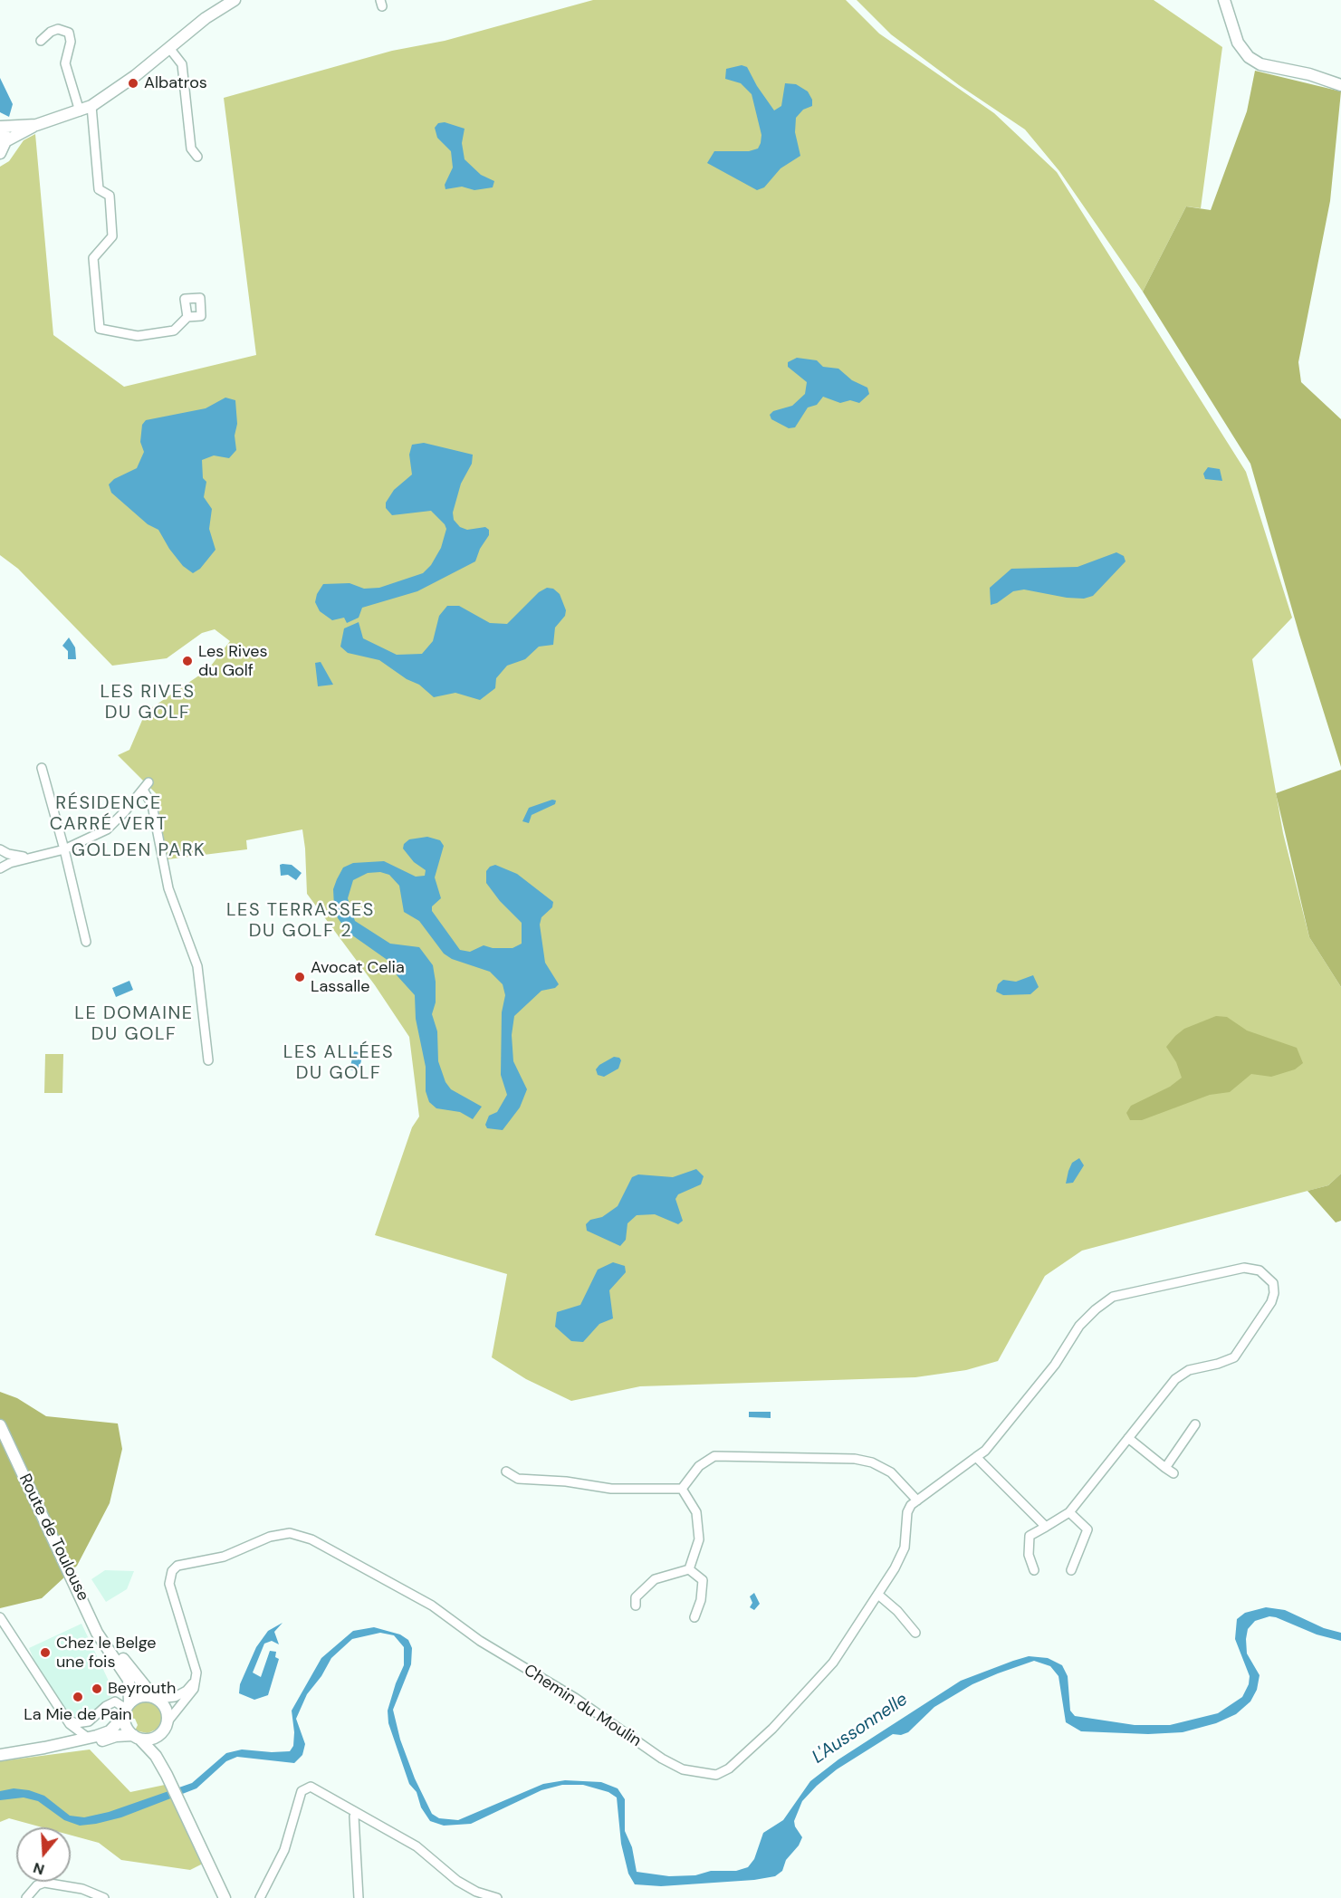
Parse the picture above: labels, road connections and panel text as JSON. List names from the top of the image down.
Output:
{
  "streets": {
    "main road": ["Route de Toulouse"],
    "street": ["Chemin du Moulin"]
  },
  "districts": [
    "LES RIVES DU GOLF",
    "RÉSIDENCE CARRÉ VERT",
    "GOLDEN PARK",
    "LES TERRASSES DU GOLF 2",
    "LE DOMAINE DU GOLF",
    "LES ALLÉES DU GOLF"
  ],
  "water": ["L'Aussonnelle"],
  "places": [
    "Albatros",
    "Les Rives du Golf",
    "Avocat Celia Lassalle",
    "Chez le Belge une fois",
    "Beyrouth",
    "La Mie de Pain"
  ],
  "north": "bottom"
}
